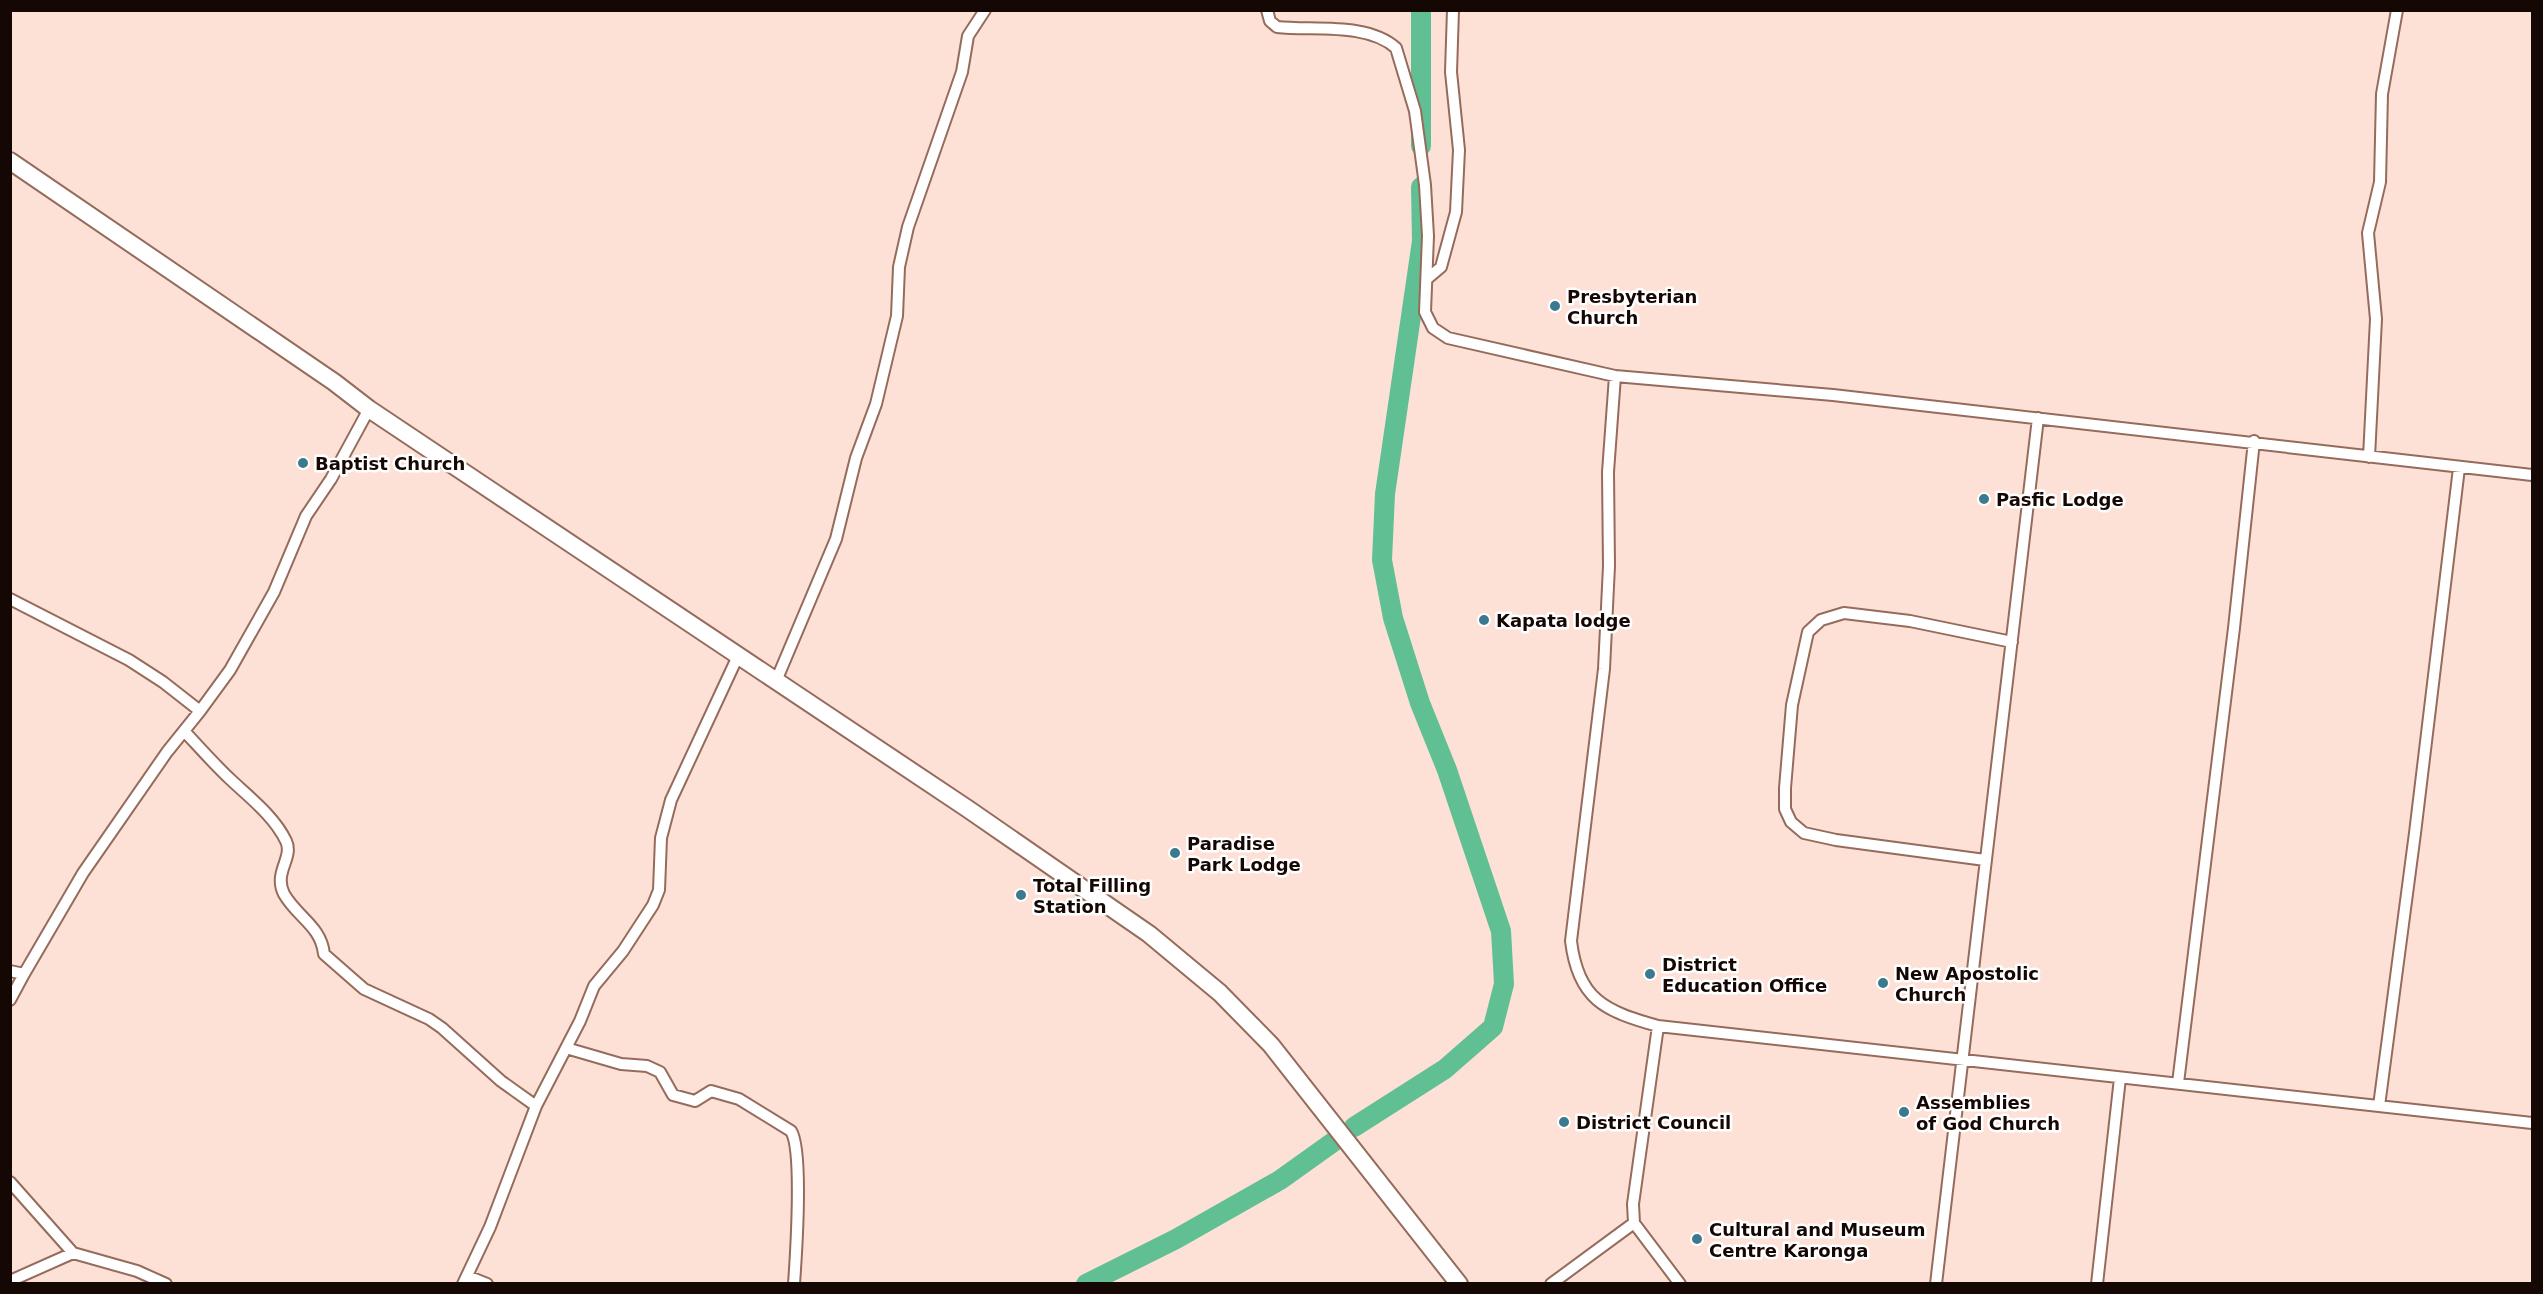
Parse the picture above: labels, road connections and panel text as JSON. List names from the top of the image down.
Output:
{
  "places": [
    "Presbyterian Church",
    "Baptist Church",
    "Pasfic Lodge",
    "Kapata lodge",
    "Paradise Park Lodge",
    "Total Filling Station",
    "District Education Office",
    "New Apostolic Church",
    "Assemblies of God Church",
    "District Council",
    "Cultural and Museum Centre Karonga"
  ]
}
